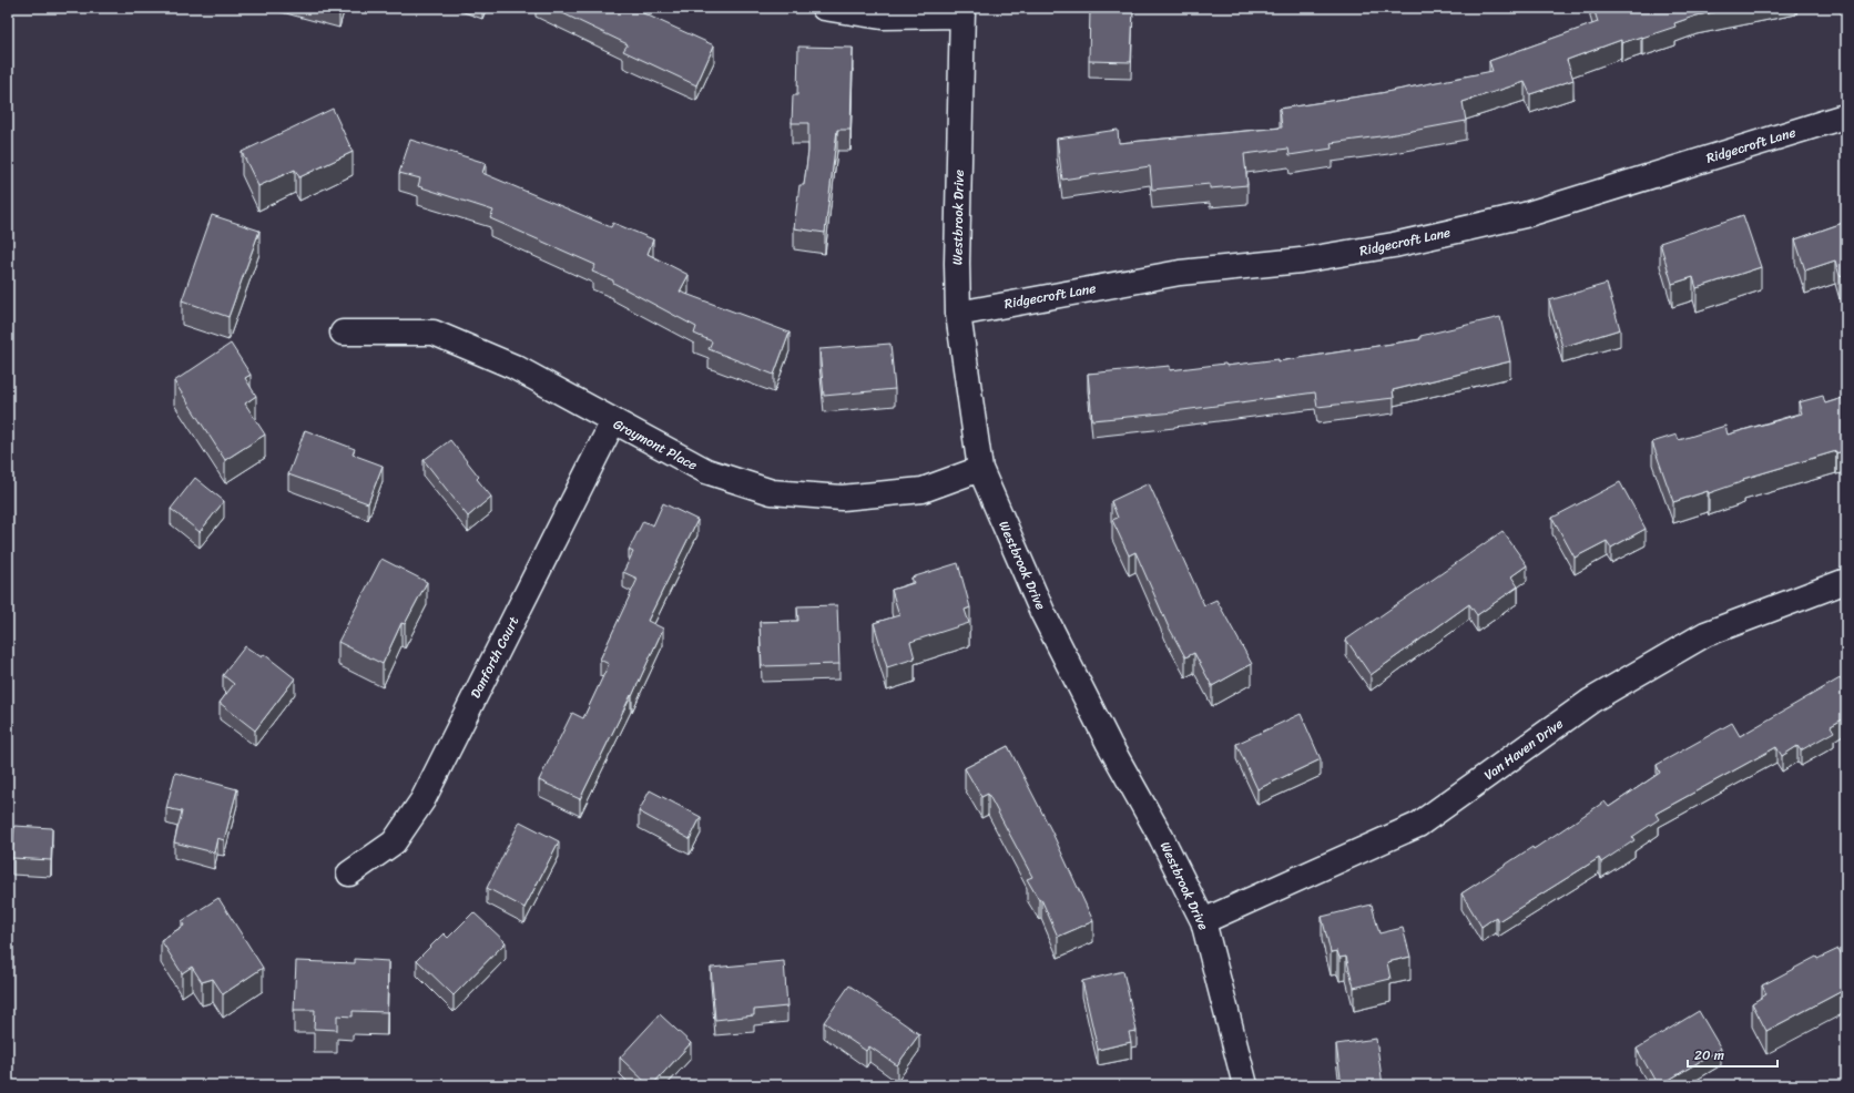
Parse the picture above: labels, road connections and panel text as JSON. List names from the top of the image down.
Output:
{
  "streets": {
    "street": [
      "Ridgecroft Lane",
      "Westbrook Drive",
      "Graymont Place",
      "Danforth Court",
      "Van Haven Drive"
    ]
  },
  "crossings": [
    ["Ridgecroft Lane", "Westbrook Drive"],
    ["Westbrook Drive", "Graymont Place"],
    ["Westbrook Drive", "Van Haven Drive"],
    ["Graymont Place", "Danforth Court"]
  ],
  "scale_bar": "20 m"
}
